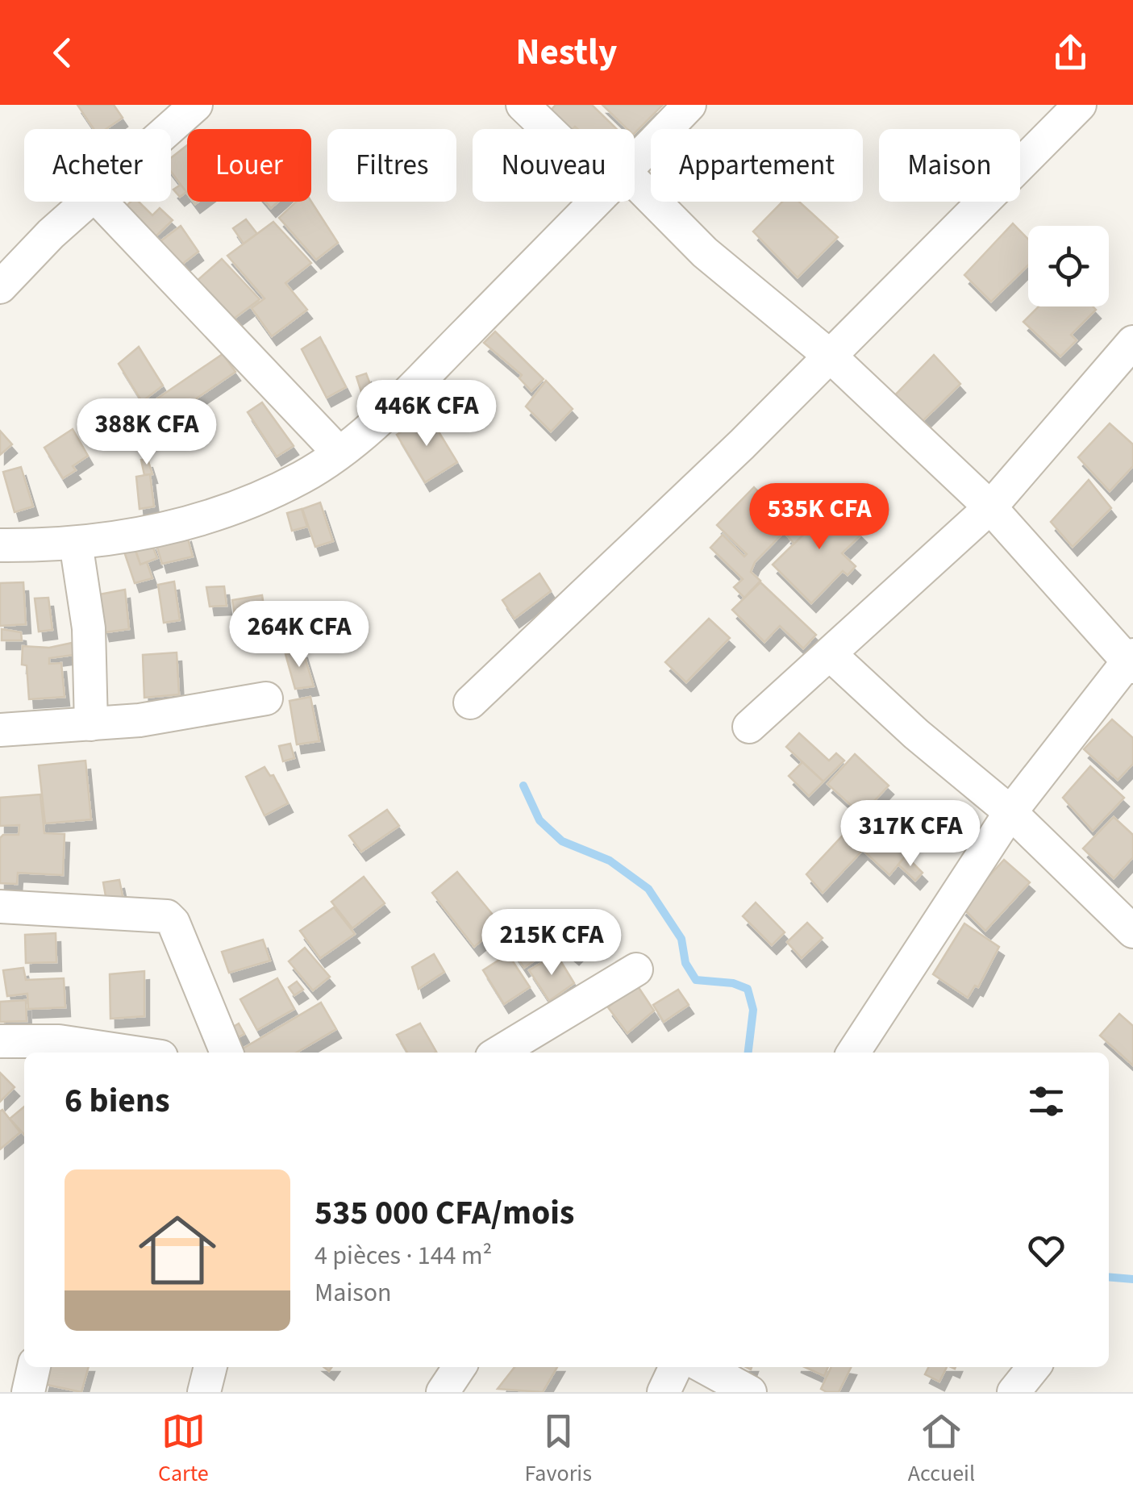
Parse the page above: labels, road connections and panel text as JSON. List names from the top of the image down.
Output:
{
  "page": {
    "header": "Nestly",
    "chip": [
      "Acheter",
      "Louer",
      "Filtres",
      "Nouveau",
      "Appartement",
      "Maison"
    ],
    "price": [
      "446K CFA",
      "388K CFA",
      "535K CFA",
      "264K CFA",
      "317K CFA",
      "215K CFA"
    ],
    "heading": "6 biens",
    "list": [
      {
        "name": "535 000 CFA/mois",
        "note": "4 pièces · 144 m² · Maison"
      }
    ],
    "tabs": ["Carte", "Favoris", "Accueil"]
  }
}
